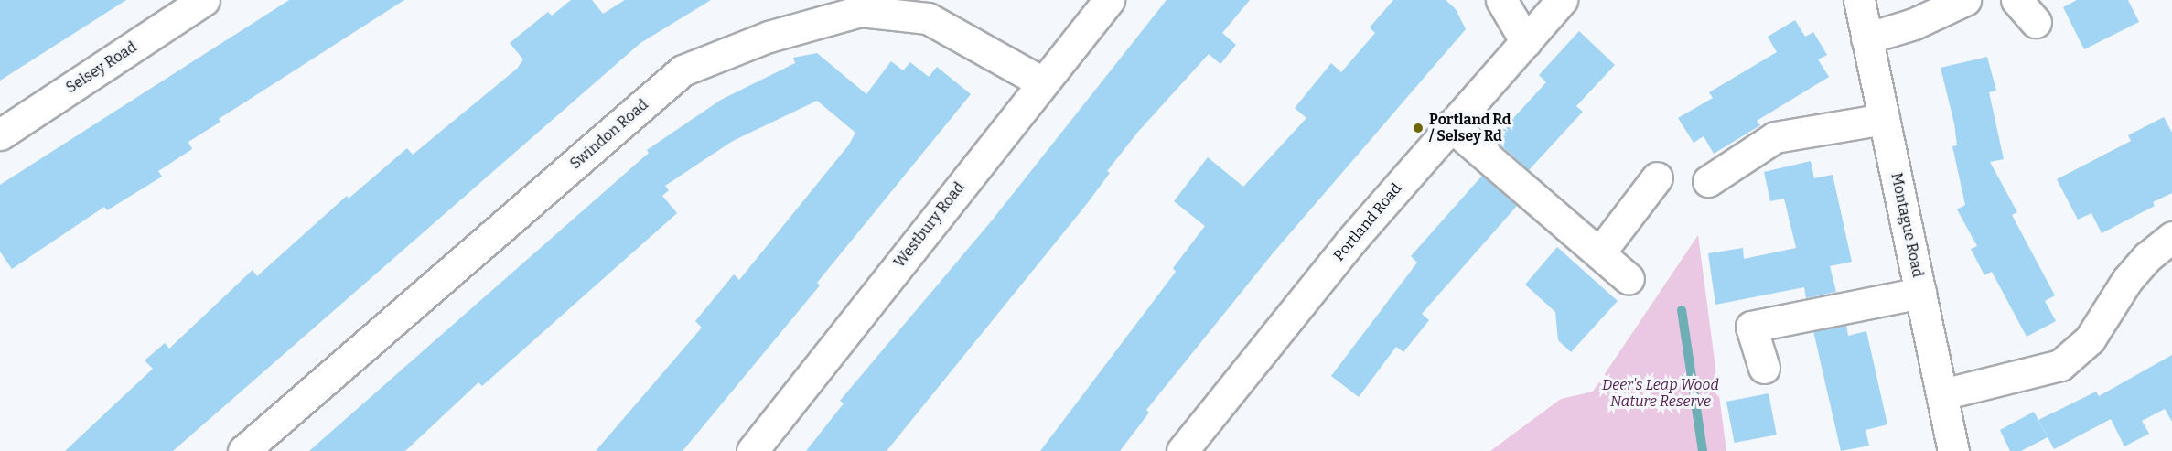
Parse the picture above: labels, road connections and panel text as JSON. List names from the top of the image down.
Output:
{
  "streets": {
    "street": [
      "Selsey Road",
      "Swindon Road",
      "Portland Road",
      "Westbury Road",
      "Montague Road"
    ]
  },
  "crossings": [
    ["Swindon Road", "Westbury Road"]
  ],
  "parks": ["Deer's Leap Wood Nature Reserve"],
  "places": ["Portland Rd / Selsey Rd"]
}
